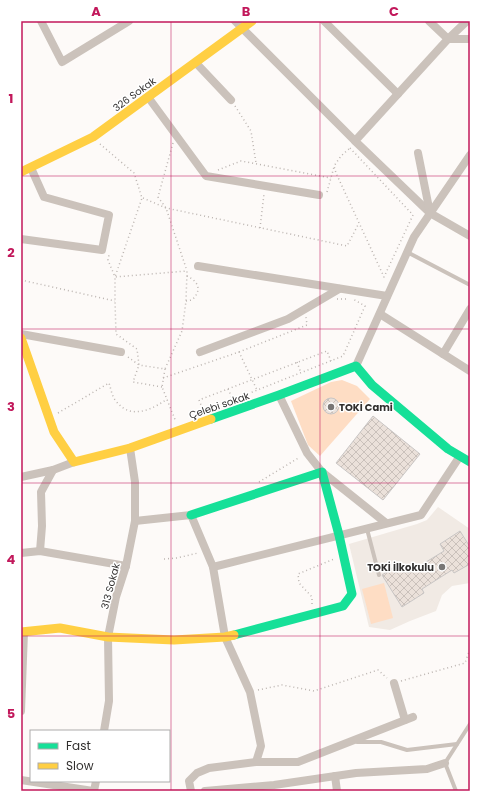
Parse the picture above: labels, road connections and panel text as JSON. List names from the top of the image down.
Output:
{
  "streets": {
    "street": ["326 Sokak", "Çelebi sokak", "313 Sokak"]
  },
  "crossings": [
    ["Çelebi sokak", "313 Sokak"]
  ],
  "places": ["TOKİ Cami", "TOKİ İlkokulu"],
  "legend": ["Fast", "Slow"],
  "grid": {
    "columns": ["A", "B", "C"],
    "rows": [
      "1",
      "2",
      "3",
      "4",
      "5"
    ]
  }
}
